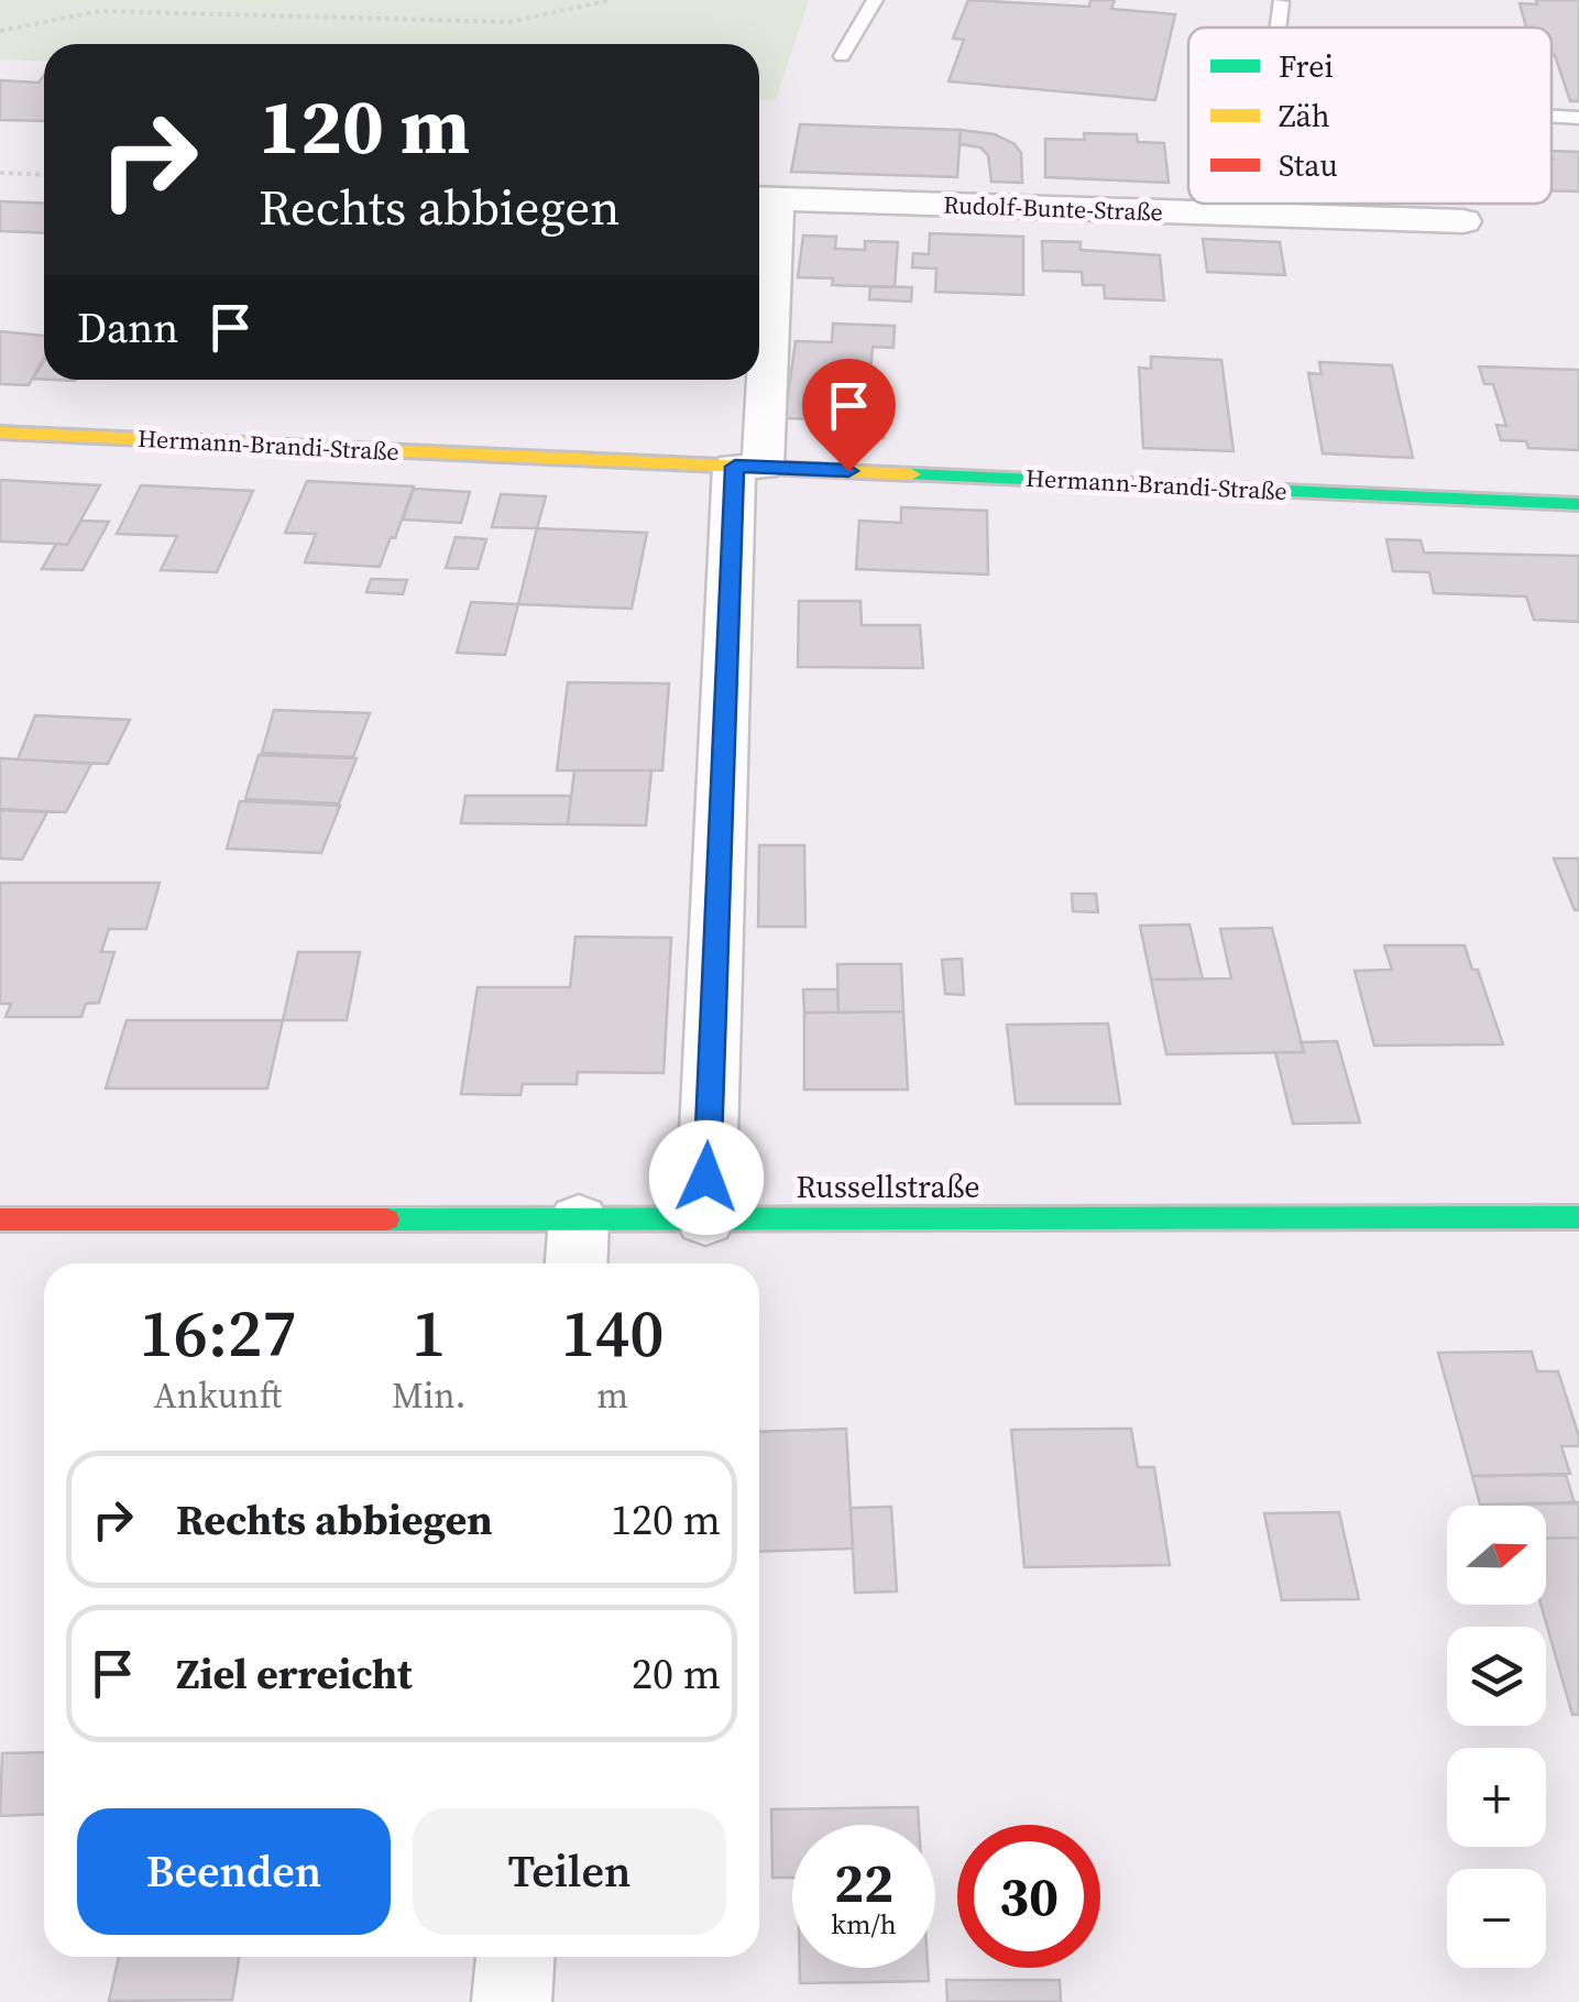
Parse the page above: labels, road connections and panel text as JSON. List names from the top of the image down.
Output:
{
  "streets": {
    "street": ["Rudolf-Bunte-Straße", "Hermann-Brandi-Straße", "Russellstraße"]
  },
  "crossings": [
    ["Rudolf-Bunte-Straße", "Hermann-Brandi-Straße"]
  ],
  "legend": ["Frei", "Zäh", "Stau"],
  "north": "right",
  "page": {
    "turn": ["120 m", "Rechts abbiegen"],
    "then": "Dann",
    "eta": [
      "16:27",
      "Ankunft",
      "1",
      "Min.",
      "140",
      "m"
    ],
    "list": [
      {
        "name": "Rechts abbiegen",
        "value": "120 m"
      },
      {
        "name": "Ziel erreicht",
        "value": "20 m"
      }
    ],
    "map_buttons": ["+", "−"],
    "buttons": ["Beenden", "Teilen"],
    "speed": "22 km/h",
    "limit": "30"
  }
}
